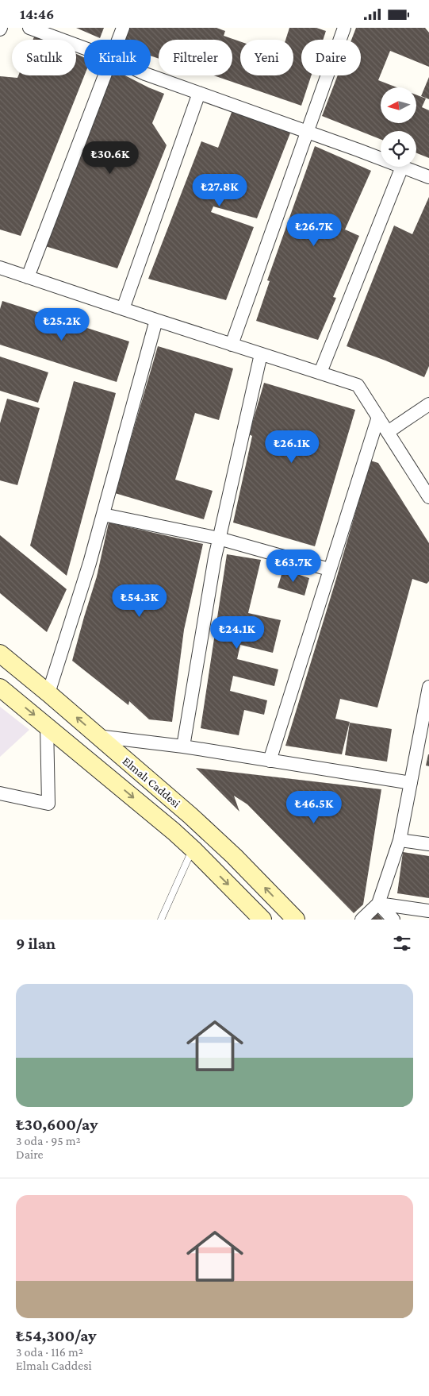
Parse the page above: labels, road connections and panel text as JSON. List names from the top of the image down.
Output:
{
  "streets": {
    "main road": ["Elmalı Caddesi"]
  },
  "north": "left",
  "page": {
    "status": "14:46",
    "chip": [
      "Satılık",
      "Kiralık",
      "Filtreler",
      "Yeni",
      "Daire"
    ],
    "price": [
      "₺30.6K",
      "₺27.8K",
      "₺26.7K",
      "₺25.2K",
      "₺26.1K",
      "₺63.7K",
      "₺54.3K",
      "₺24.1K",
      "₺46.5K"
    ],
    "heading": "9 ilan",
    "list": [
      {
        "name": "₺30,600/ay",
        "note": "3 oda · 95 m² · Daire"
      },
      {
        "name": "₺54,300/ay",
        "note": "3 oda · 116 m² · Elmalı Caddesi"
      }
    ]
  }
}
